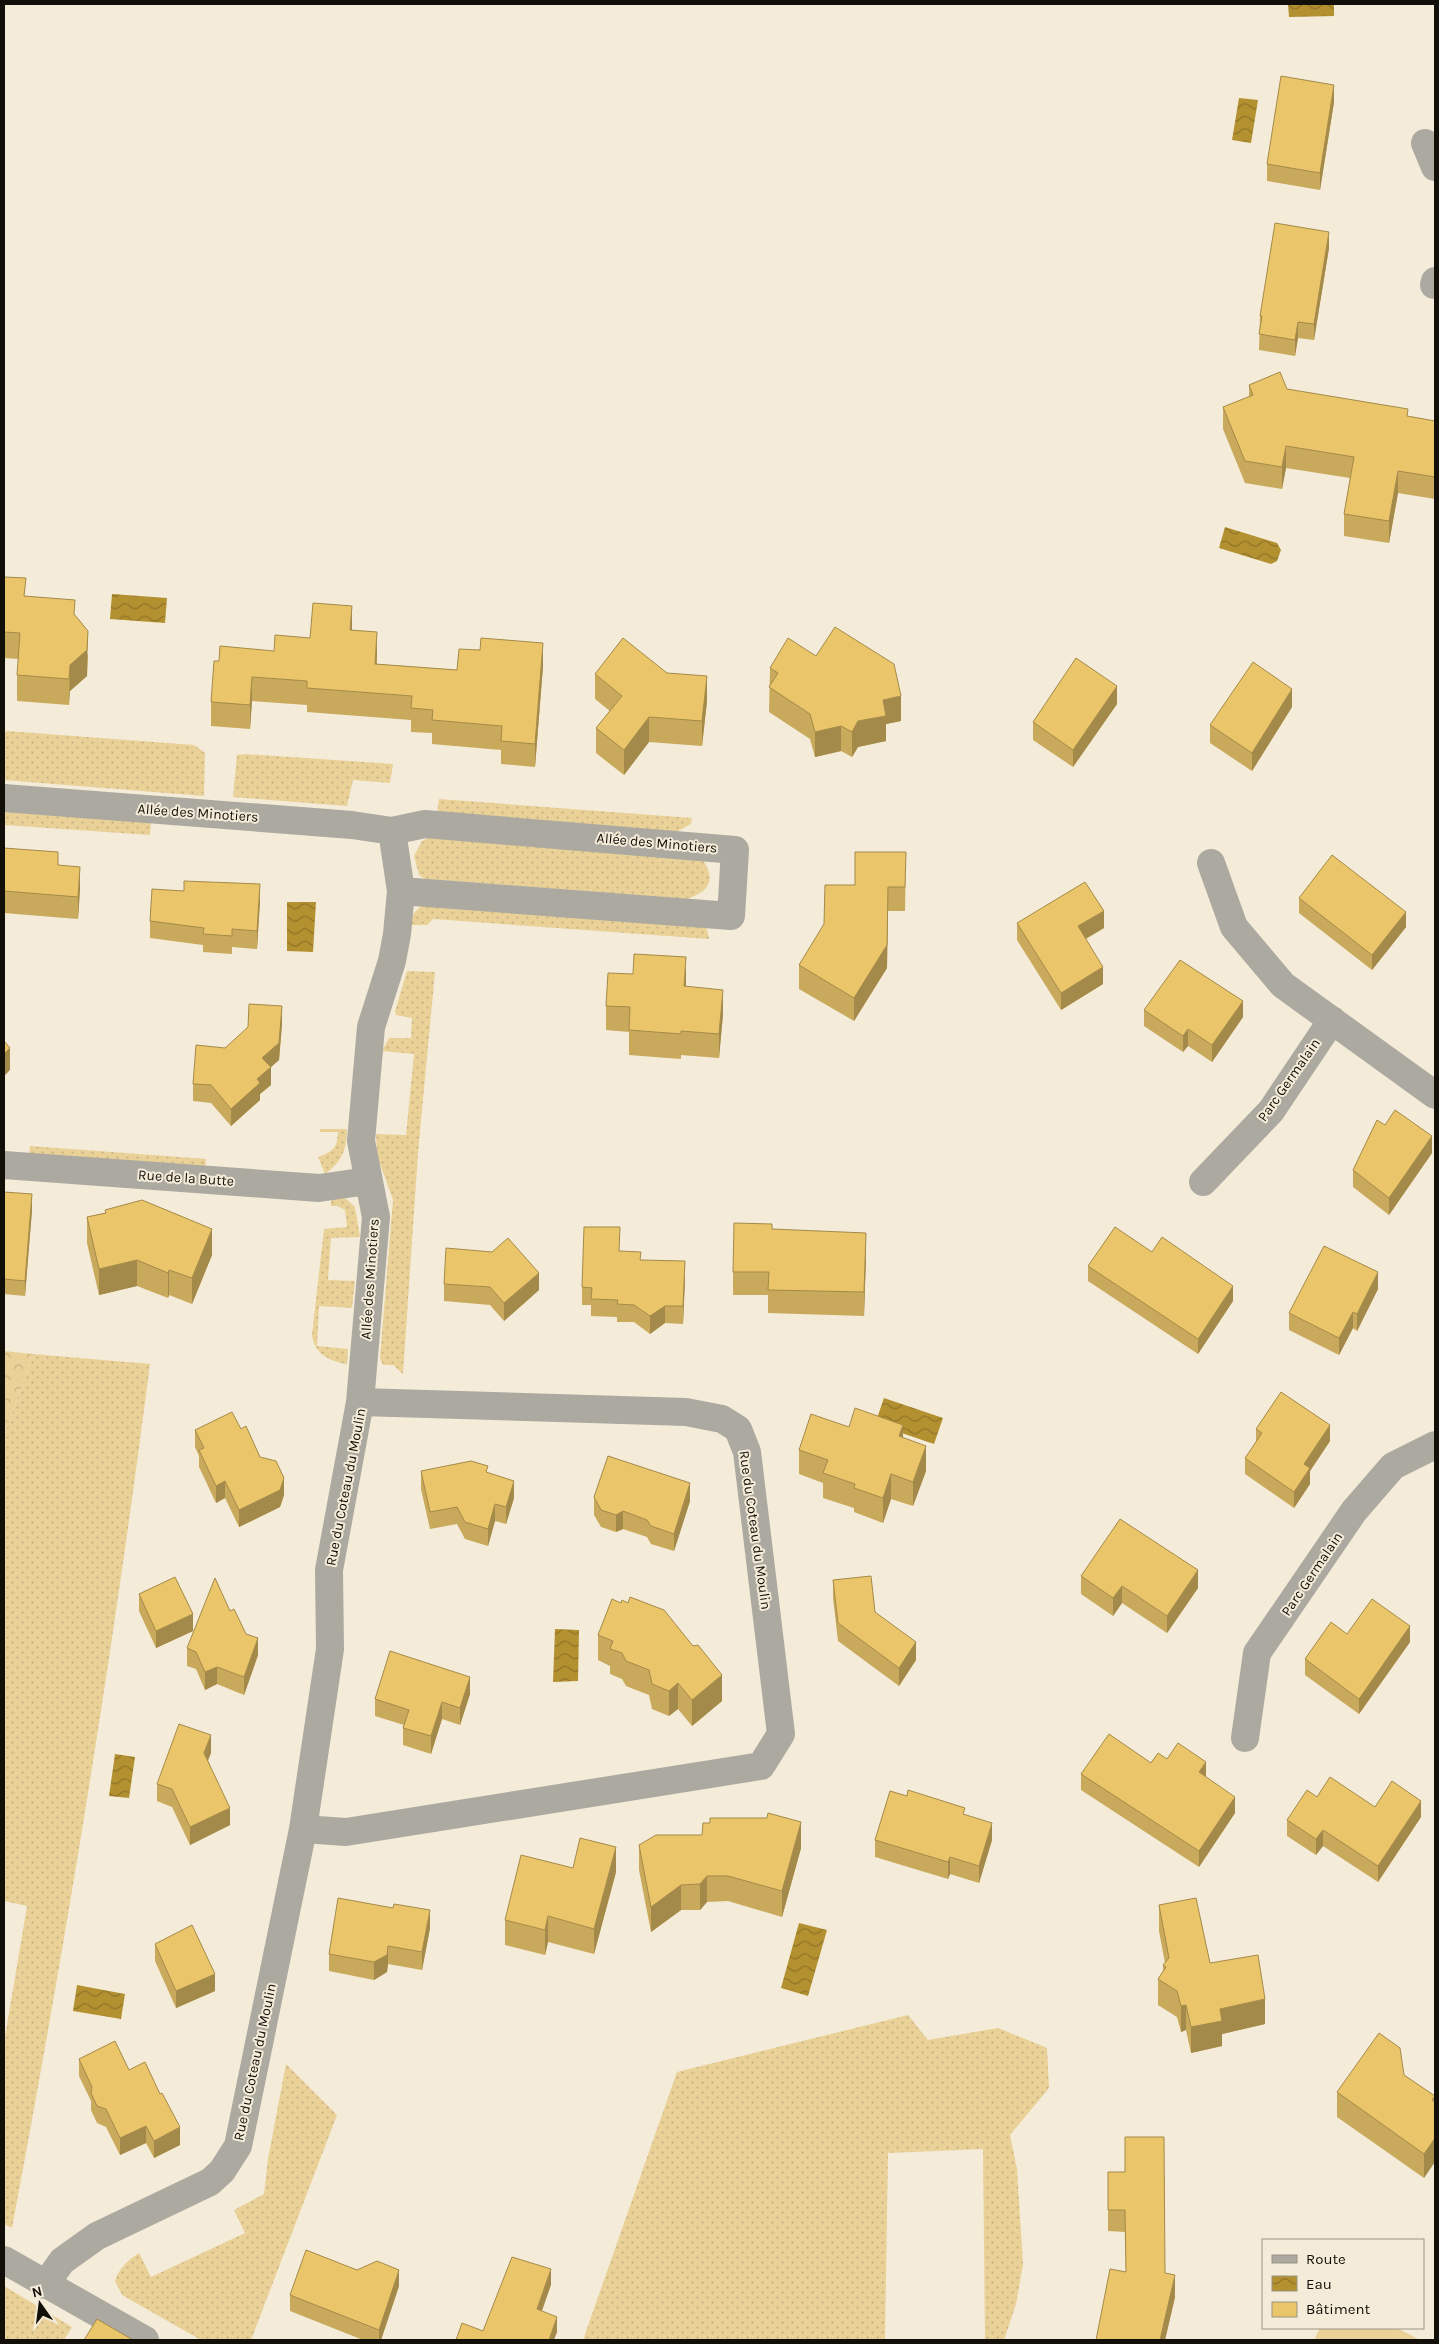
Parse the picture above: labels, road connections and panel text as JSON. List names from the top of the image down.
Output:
{
  "streets": {
    "street": [
      "Allée des Minotiers",
      "Parc Germalain",
      "Rue de la Butte",
      "Rue du Coteau du Moulin"
    ]
  },
  "crossings": [
    ["Allée des Minotiers", "Rue de la Butte"],
    ["Allée des Minotiers", "Rue du Coteau du Moulin"]
  ],
  "legend": ["Route", "Eau", "Bâtiment"],
  "north": "top"
}
